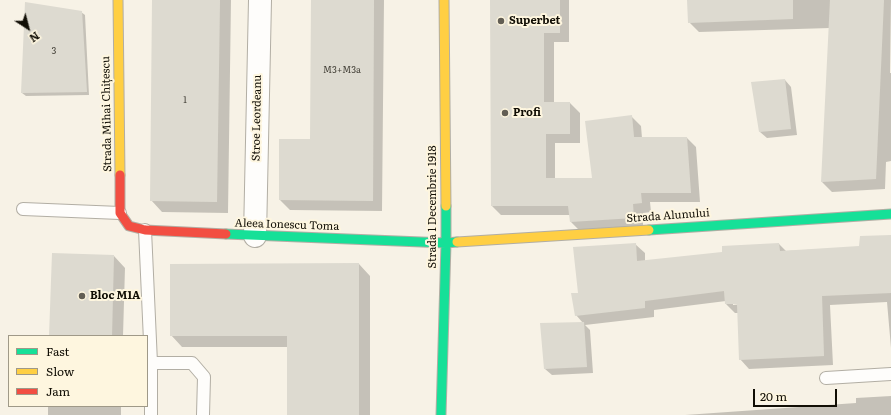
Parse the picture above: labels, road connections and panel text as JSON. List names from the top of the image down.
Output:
{
  "streets": {
    "street": [
      "Strada Mihai Chițescu",
      "Stroe Leordeanu",
      "Strada 1 Decembrie 1918",
      "Strada Alunului",
      "Aleea Ionescu Toma"
    ]
  },
  "crossings": [
    ["Strada Mihai Chițescu", "Aleea Ionescu Toma"],
    ["Stroe Leordeanu", "Aleea Ionescu Toma"],
    ["Strada 1 Decembrie 1918", "Strada Alunului"],
    ["Strada 1 Decembrie 1918", "Aleea Ionescu Toma"],
    ["Strada Alunului", "Aleea Ionescu Toma"]
  ],
  "places": ["Superbet", "Profi", "Bloc M1A"],
  "house_numbers": ["3", "M3+M3a", "1"],
  "legend": ["Fast", "Slow", "Jam"],
  "scale_bar": "20 m",
  "north": "bottom right"
}
